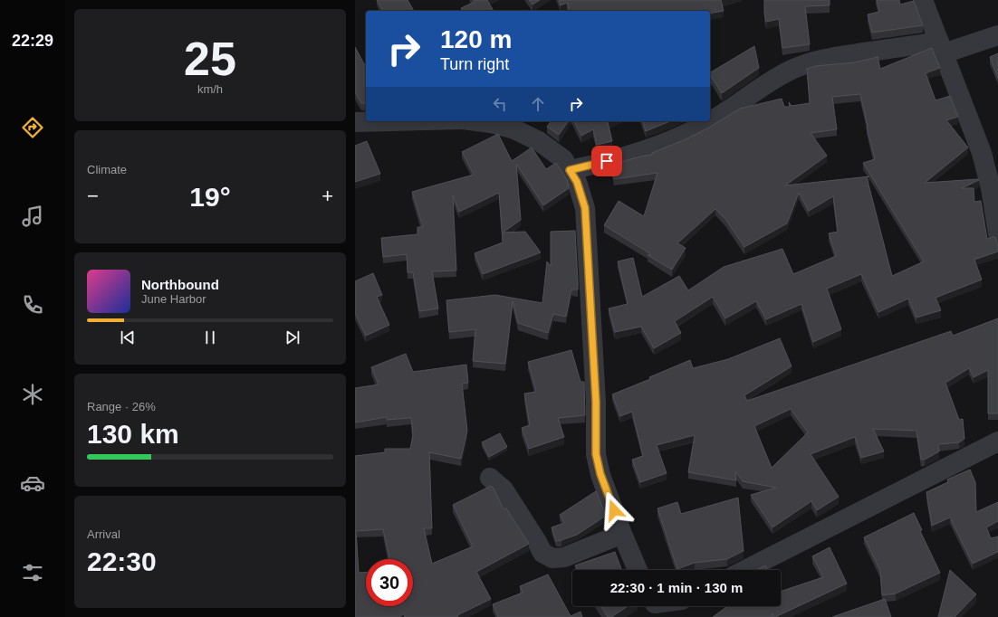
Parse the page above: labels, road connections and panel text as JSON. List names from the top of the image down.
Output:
{
  "page": {
    "tabs": "22:29",
    "tile": [
      ["25", "km/h"],
      "Climate",
      ["Range · 26%", "130 km"],
      ["Arrival", "22:30"]
    ],
    "turn": ["120 m", "Turn right"],
    "heat": ["−", "19°", "+"],
    "song": ["Northbound", "June Harbor"],
    "limit": "30",
    "trip": "22:30 · 1 min · 130 m"
  }
}
